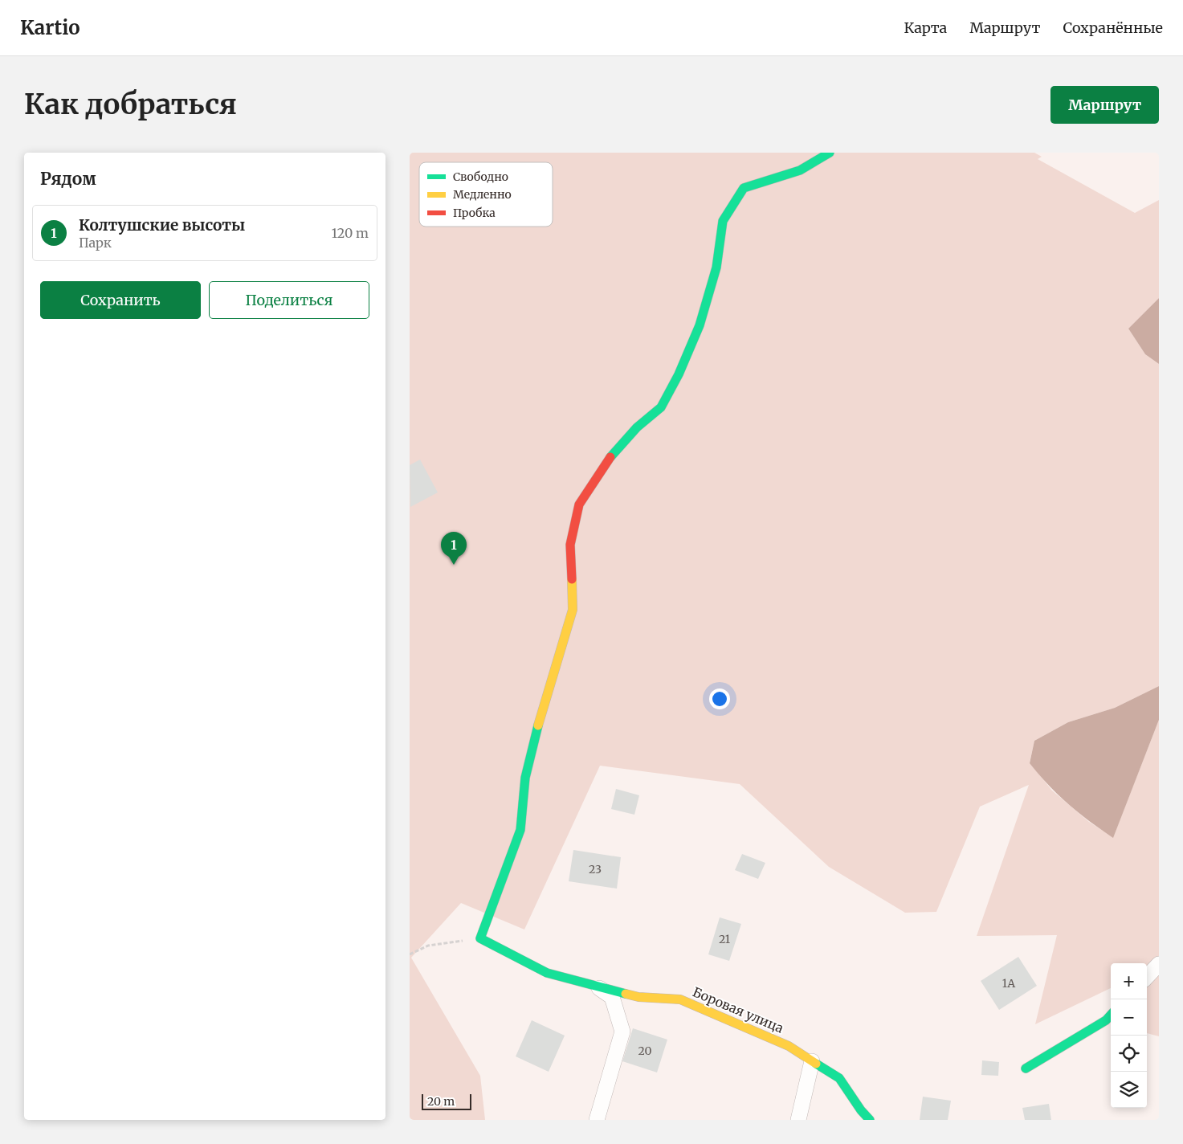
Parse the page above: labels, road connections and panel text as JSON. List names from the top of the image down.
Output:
{
  "streets": {
    "street": ["Боровая улица"]
  },
  "house_numbers": [
    "23",
    "21",
    "1А",
    "20"
  ],
  "legend": ["Свободно", "Медленно", "Пробка"],
  "scale_bar": "20 m",
  "page": {
    "header": "Kartio",
    "nav": ["Карта", "Маршрут", "Сохранённые"],
    "buttons": [
      "Маршрут",
      ["Сохранить", "Поделиться"]
    ],
    "title": "Как добраться",
    "heading": "Рядом",
    "list": [
      {
        "mark": "1",
        "name": "Колтушские высоты",
        "note": "Парк",
        "value": "120 m"
      }
    ],
    "pins": "1",
    "map_buttons": ["+", "−"],
    "scale": "20 m"
  }
}
